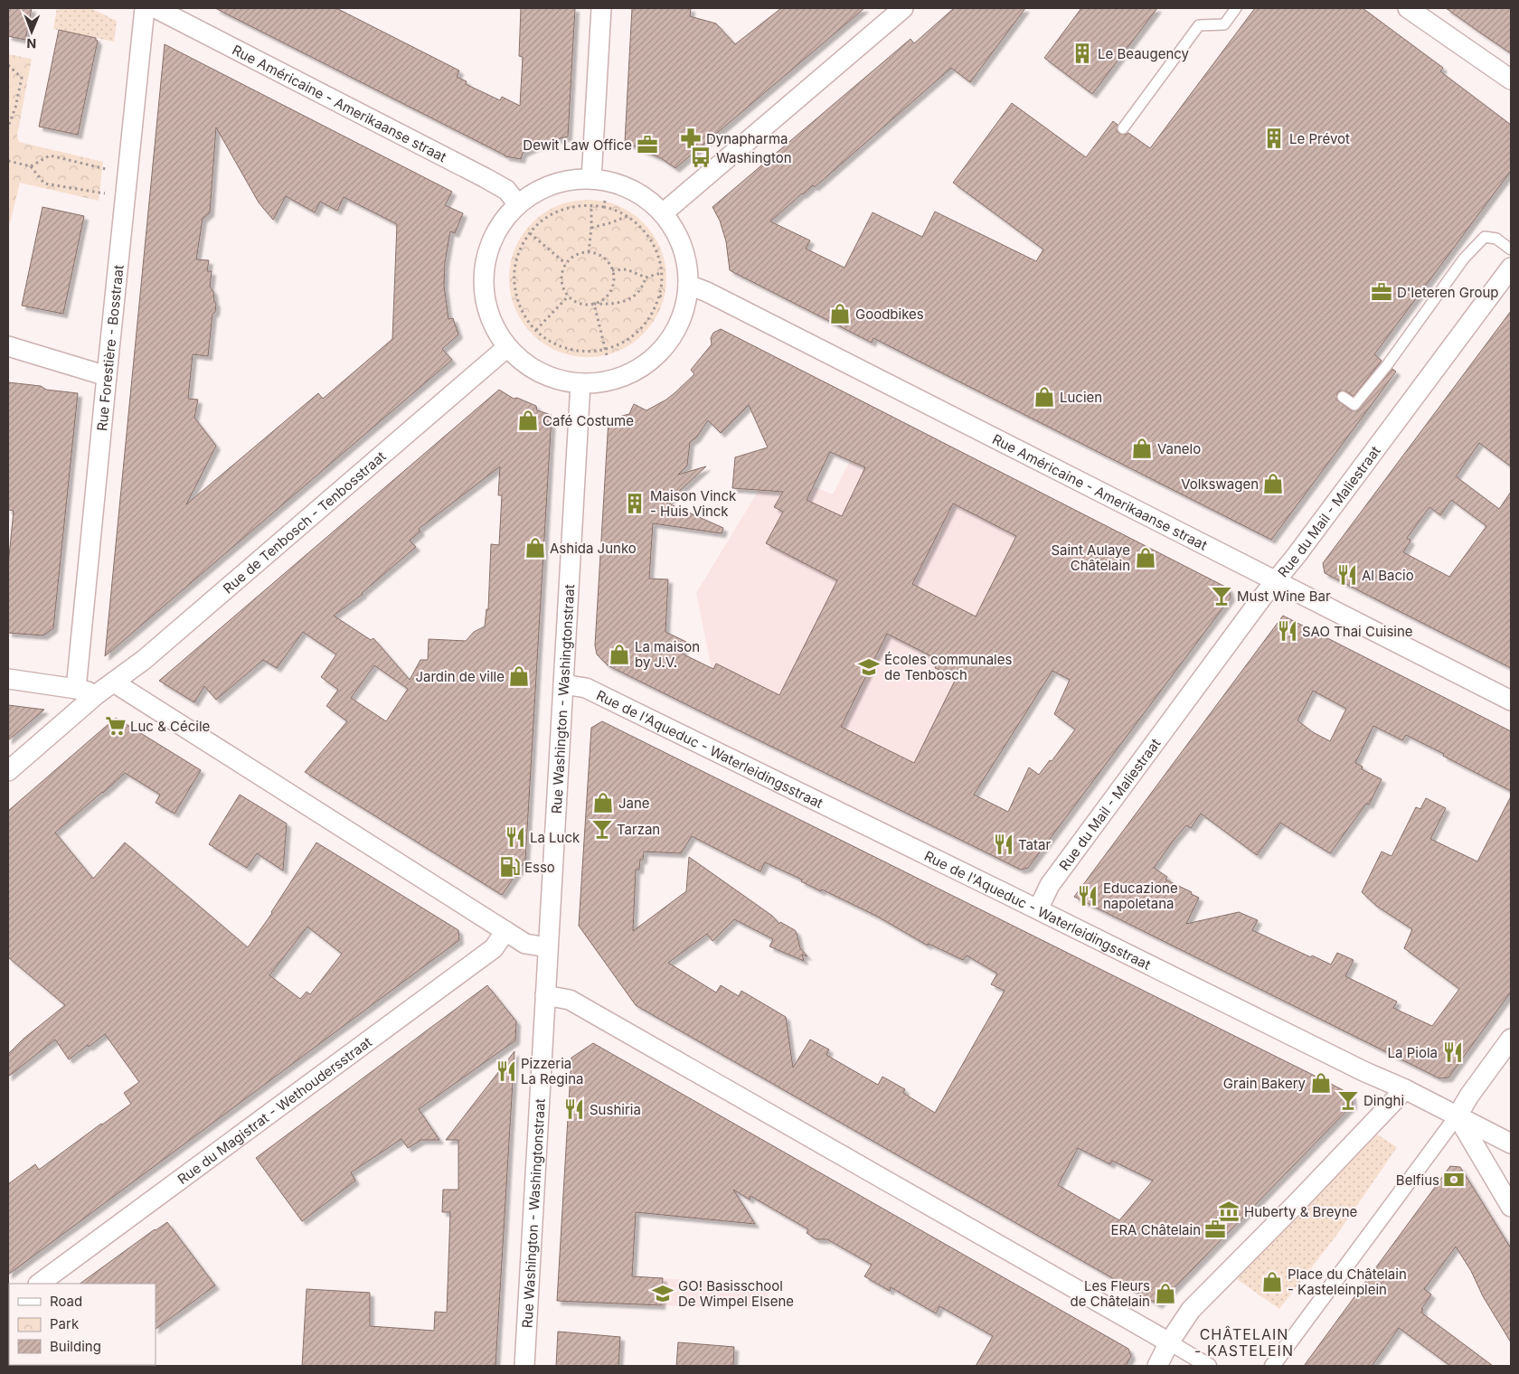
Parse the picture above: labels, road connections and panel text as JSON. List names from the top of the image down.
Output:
{
  "streets": {
    "street": [
      "Rue Américaine - Amerikaanse straat",
      "Rue Forestière - Bosstraat",
      "Rue du Mail - Maliestraat",
      "Rue de Tenbosch - Tenbosstraat",
      "Rue Washington - Washingtonstraat",
      "Rue de l'Aqueduc - Waterleidingsstraat",
      "Rue du Magistrat - Wethoudersstraat"
    ]
  },
  "crossings": [
    ["Rue Américaine - Amerikaanse straat", "Rue du Mail - Maliestraat"],
    ["Rue du Mail - Maliestraat", "Rue de l'Aqueduc - Waterleidingsstraat"],
    ["Rue Washington - Washingtonstraat", "Rue de l'Aqueduc - Waterleidingsstraat"]
  ],
  "districts": ["CHÂTELAIN - KASTELEIN"],
  "places": {
    "building": ["Le Beaugency", "Le Prévot", "Maison Vinck - Huis Vinck"],
    "pharmacy": ["Dynapharma"],
    "office": ["Dewit Law Office", "D'Ieteren Group", "ERA Châtelain"],
    "bus stop": ["Washington"],
    "shop": [
      "Goodbikes",
      "Lucien",
      "Café Costume",
      "Vanelo",
      "Volkswagen",
      "Ashida Junko",
      "Saint Aulaye Châtelain",
      "La maison by J.V.",
      "Jardin de ville",
      "Jane",
      "Grain Bakery",
      "Place du Châtelain - Kasteleinplein",
      "Les Fleurs de Châtelain"
    ],
    "restaurant": [
      "Al Bacio",
      "SAO Thai Cuisine",
      "La Luck",
      "Tatar",
      "Educazione napoletana",
      "La Piola",
      "Pizzeria La Regina",
      "Sushiria"
    ],
    "bar": ["Must Wine Bar", "Tarzan", "Dinghi"],
    "school or university": ["Écoles communales de Tenbosch", "GO! Basisschool De Wimpel Elsene"],
    "supermarket": ["Luc & Cécile"],
    "fuel station": ["Esso"],
    "bank": ["Belfius"],
    "museum": ["Huberty & Breyne"]
  },
  "legend": ["Road", "Park", "Building"],
  "north": "bottom"
}
